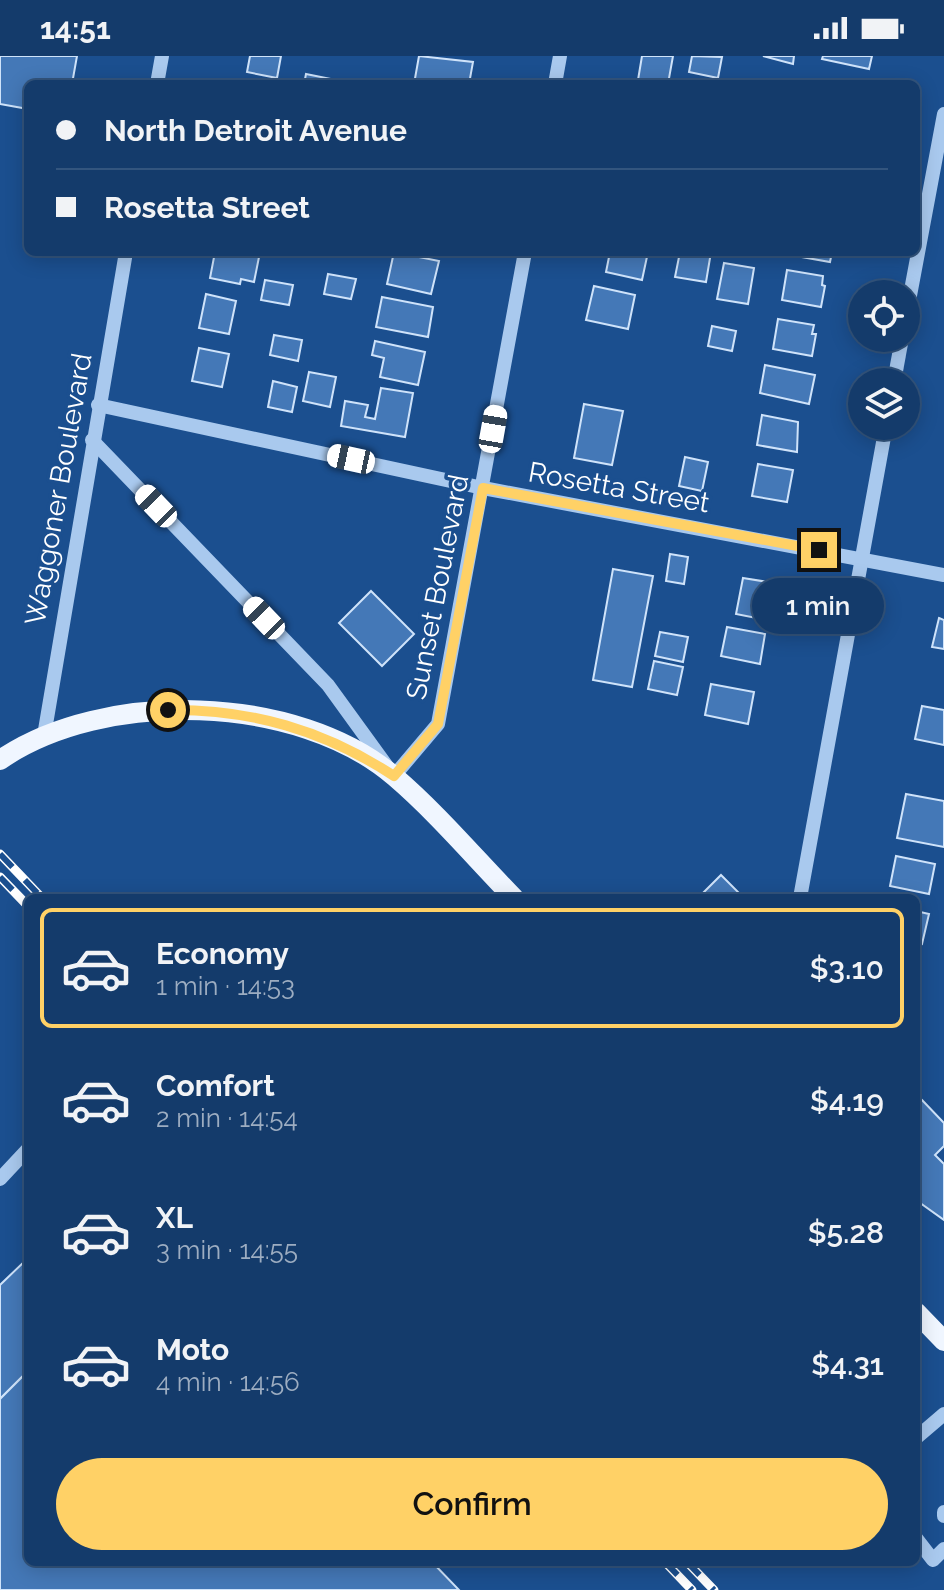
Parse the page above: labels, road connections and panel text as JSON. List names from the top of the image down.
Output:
{
  "streets": {
    "street": ["Rosetta Street", "Waggoner Boulevard", "Sunset Boulevard"]
  },
  "crossings": [
    ["Rosetta Street", "Waggoner Boulevard"],
    ["Rosetta Street", "Sunset Boulevard"]
  ],
  "page": {
    "status": "14:51",
    "banner": ["North Detroit Avenue", "Rosetta Street"],
    "bubble": "1 min",
    "list": [
      {
        "name": "Economy",
        "note": "1 min · 14:53",
        "value": "$3.10"
      },
      {
        "name": "Comfort",
        "note": "2 min · 14:54",
        "value": "$4.19"
      },
      {
        "name": "XL",
        "note": "3 min · 14:55",
        "value": "$5.28"
      },
      {
        "name": "Moto",
        "note": "4 min · 14:56",
        "value": "$4.31"
      }
    ],
    "buttons": "Confirm"
  }
}
